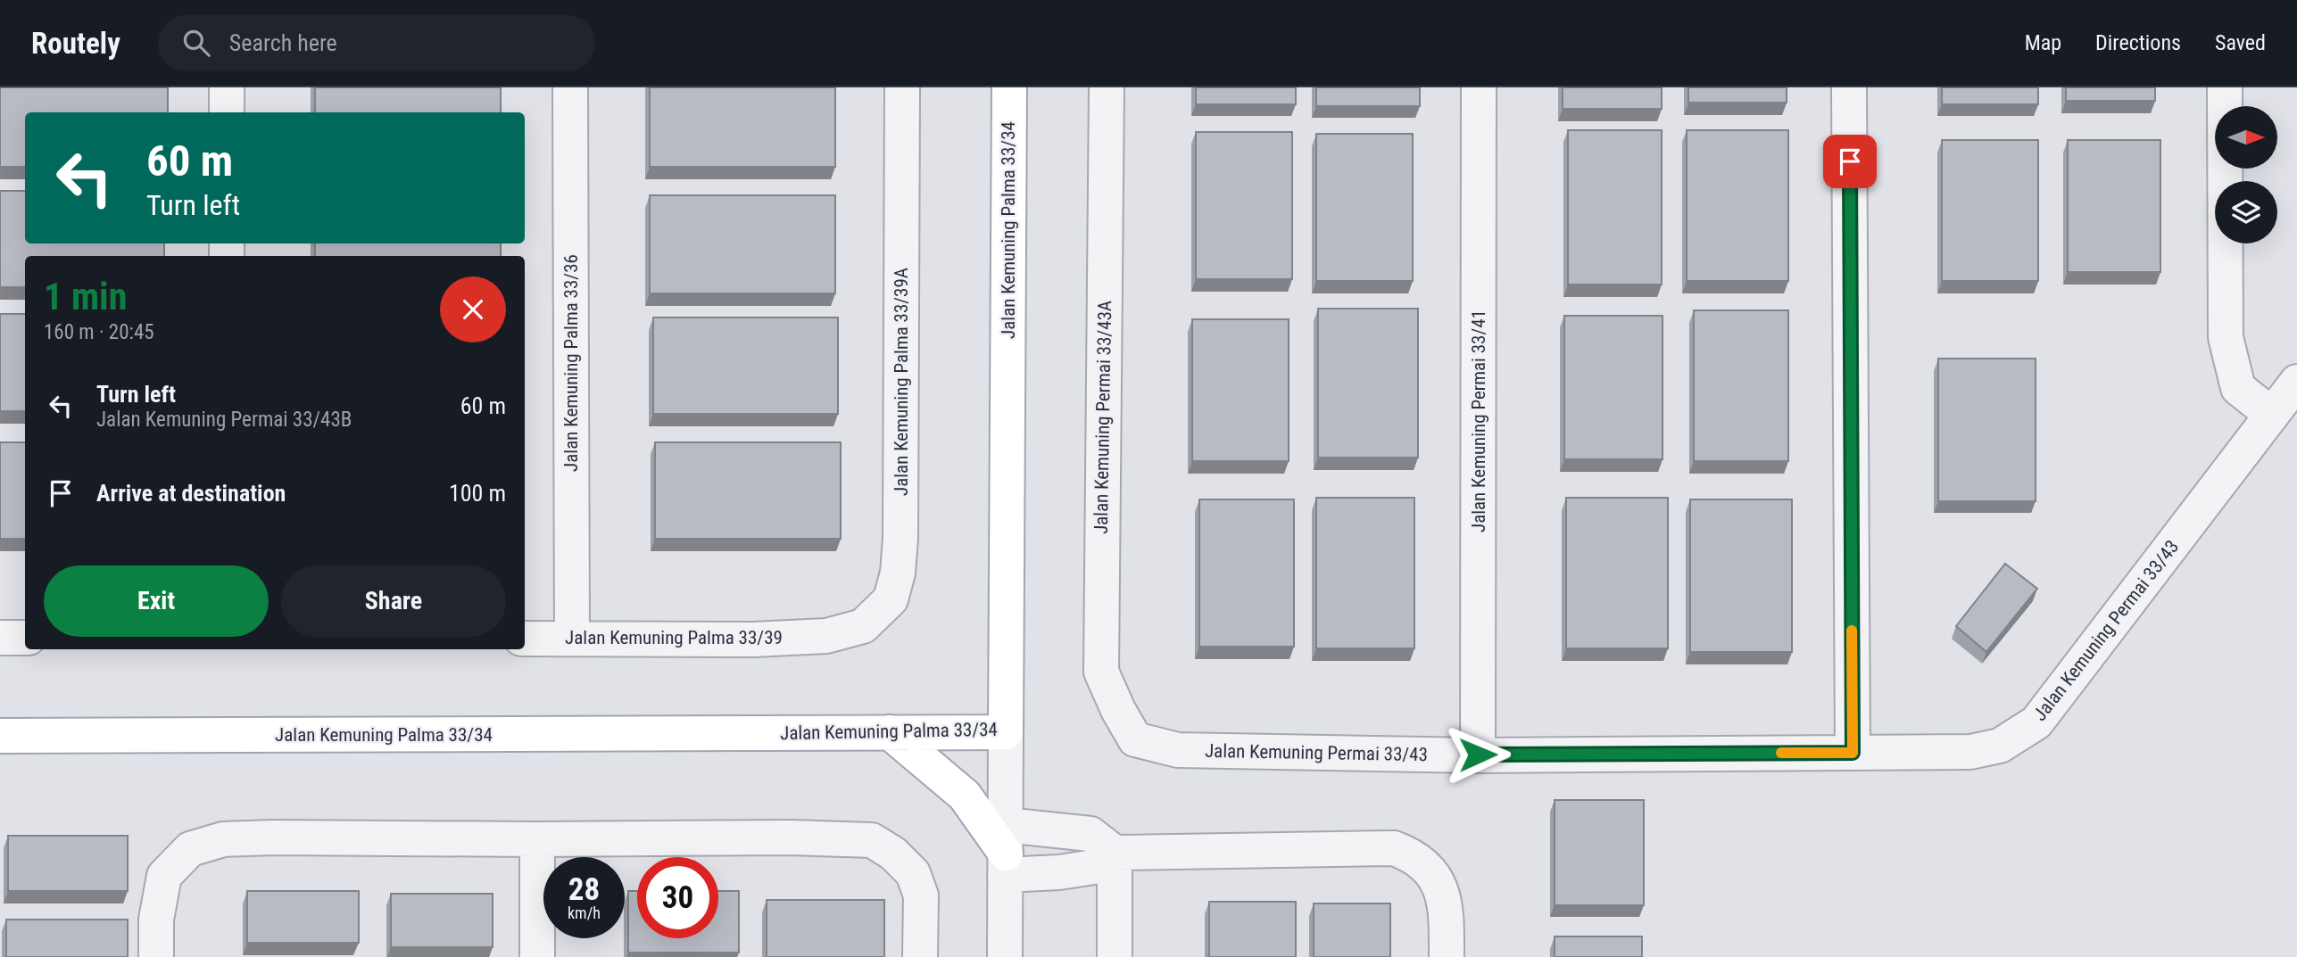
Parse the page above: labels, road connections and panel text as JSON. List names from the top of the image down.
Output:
{
  "streets": {
    "main road": ["Jalan Kemuning Palma 33/34"],
    "street": [
      "Jalan Kemuning Palma 33/36",
      "Jalan Kemuning Palma 33/39A",
      "Jalan Kemuning Permai 33/43A",
      "Jalan Kemuning Permai 33/41",
      "Jalan Kemuning Permai 33/43",
      "Jalan Kemuning Palma 33/39"
    ]
  },
  "crossings": [
    ["Jalan Kemuning Palma 33/36", "Jalan Kemuning Palma 33/39"],
    ["Jalan Kemuning Palma 33/39A", "Jalan Kemuning Palma 33/39"],
    ["Jalan Kemuning Permai 33/43A", "Jalan Kemuning Permai 33/43"],
    ["Jalan Kemuning Permai 33/41", "Jalan Kemuning Permai 33/43"]
  ],
  "north": "right",
  "page": {
    "header": "Routely",
    "search": "Search here",
    "nav": ["Map", "Directions", "Saved"],
    "turn": ["60 m", "Turn left"],
    "heading": ["1 min", "160 m · 20:45"],
    "list": [
      {
        "name": "Turn left",
        "note": "Jalan Kemuning Permai 33/43B",
        "value": "60 m"
      },
      {
        "name": "Arrive at destination",
        "value": "100 m"
      }
    ],
    "buttons": ["Exit", "Share"],
    "speed": "28 km/h",
    "limit": "30"
  }
}
